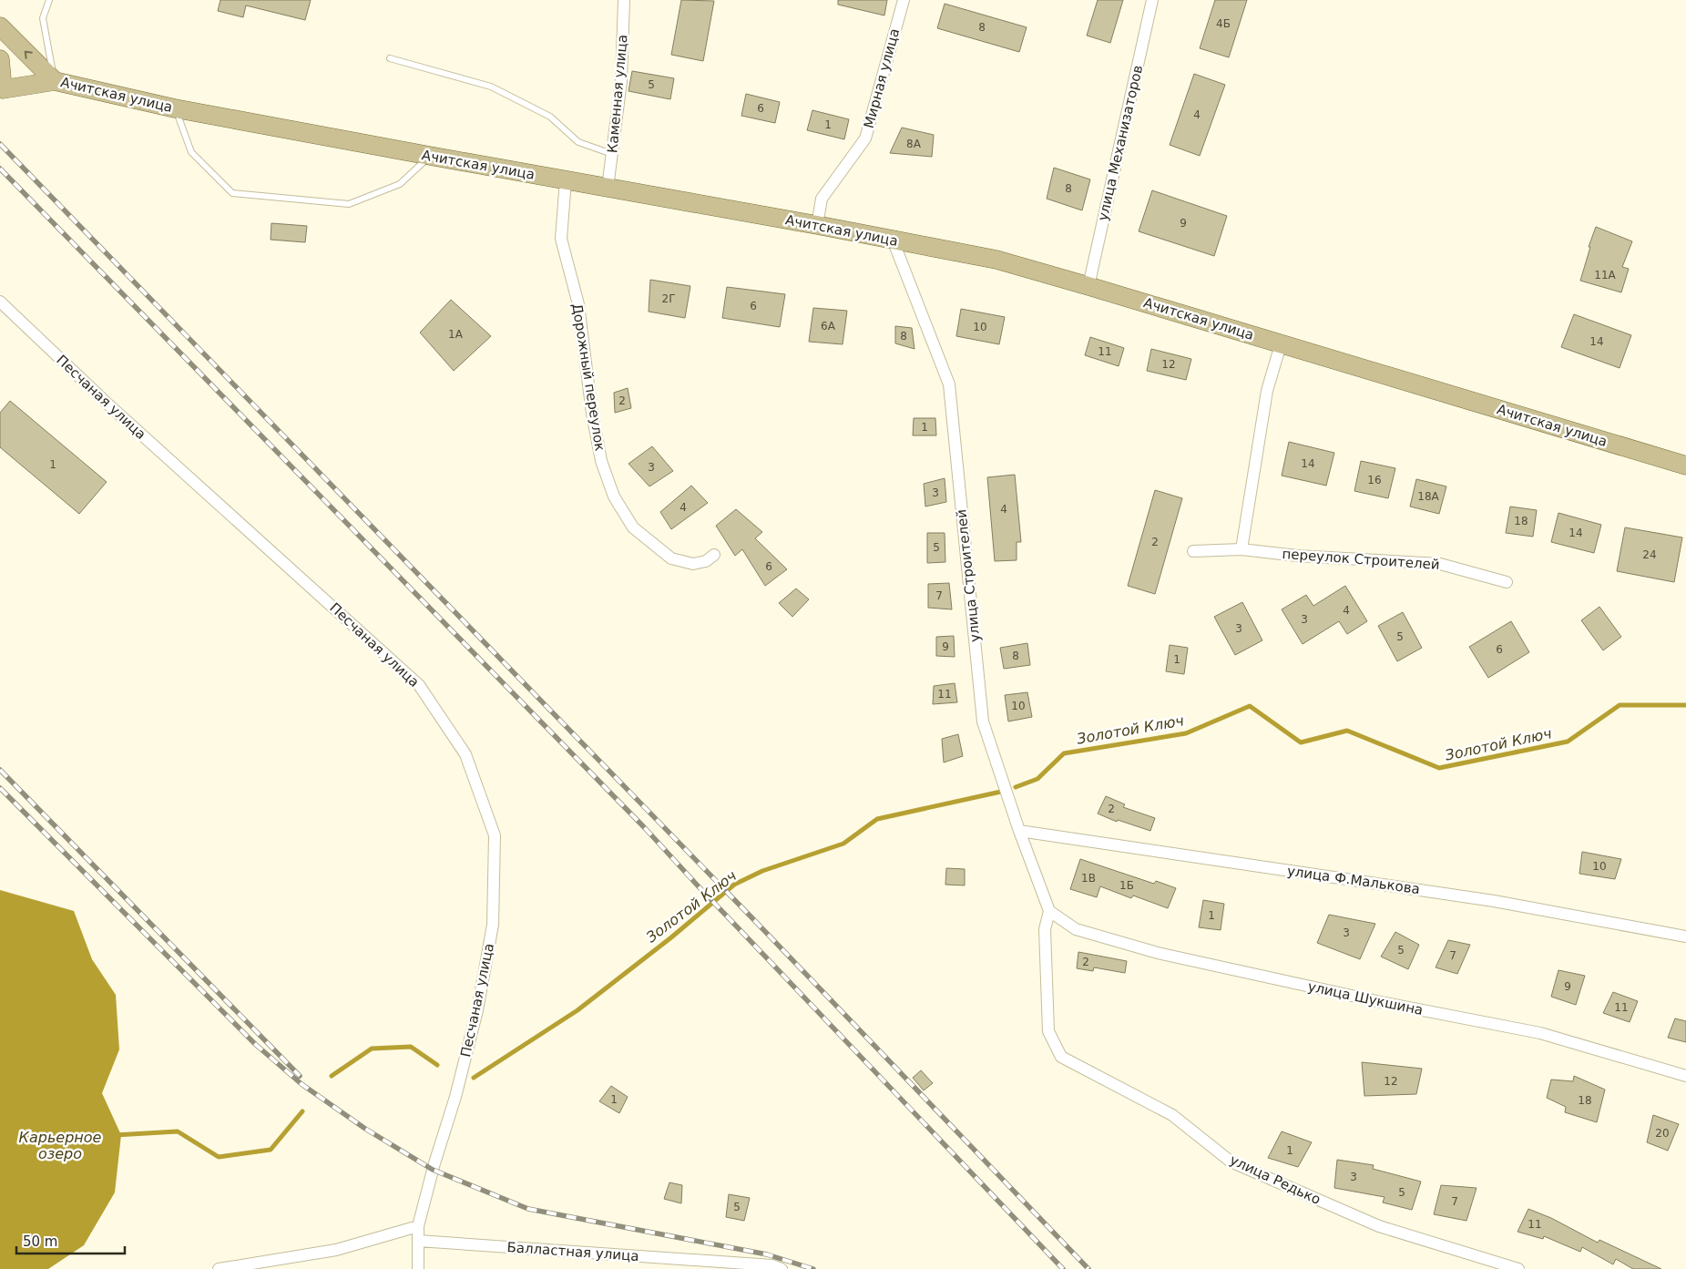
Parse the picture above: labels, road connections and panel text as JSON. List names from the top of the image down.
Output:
{
  "streets": {
    "main road": ["Ачитская улица"],
    "street": [
      "Мирная улица",
      "Каменная улица",
      "улица Механизаторов",
      "Дорожный переулок",
      "Песчаная улица",
      "переулок Строителей",
      "улица Строителей",
      "улица Ф.Малькова",
      "улица Шукшина",
      "улица Редько",
      "Балластная улица"
    ]
  },
  "crossings": [
    ["Мирная улица", "Ачитская улица"],
    ["Каменная улица", "Ачитская улица"],
    ["Ачитская улица", "улица Механизаторов"],
    ["Ачитская улица", "Дорожный переулок"],
    ["Ачитская улица", "улица Строителей"],
    ["Песчаная улица", "Балластная улица"],
    ["улица Строителей", "улица Ф.Малькова"],
    ["улица Строителей", "улица Шукшина"],
    ["улица Строителей", "улица Редько"],
    ["улица Шукшина", "улица Редько"]
  ],
  "water": ["Золотой Ключ", "Карьерное озеро"],
  "house_numbers": [
    "4Б",
    "8",
    "5",
    "6",
    "4",
    "1",
    "8А",
    "8",
    "9",
    "11А",
    "2Г",
    "6",
    "6А",
    "10",
    "1А",
    "8",
    "14",
    "11",
    "12",
    "2",
    "1",
    "14",
    "1",
    "3",
    "16",
    "3",
    "18А",
    "4",
    "4",
    "18",
    "14",
    "2",
    "5",
    "24",
    "6",
    "7",
    "4",
    "3",
    "3",
    "5",
    "9",
    "6",
    "8",
    "1",
    "11",
    "10",
    "2",
    "10",
    "1В",
    "1Б",
    "1",
    "3",
    "5",
    "7",
    "2",
    "9",
    "11",
    "12",
    "1",
    "18",
    "20",
    "1",
    "3",
    "5",
    "7",
    "5",
    "11"
  ],
  "scale_bar": "50 m"
}
